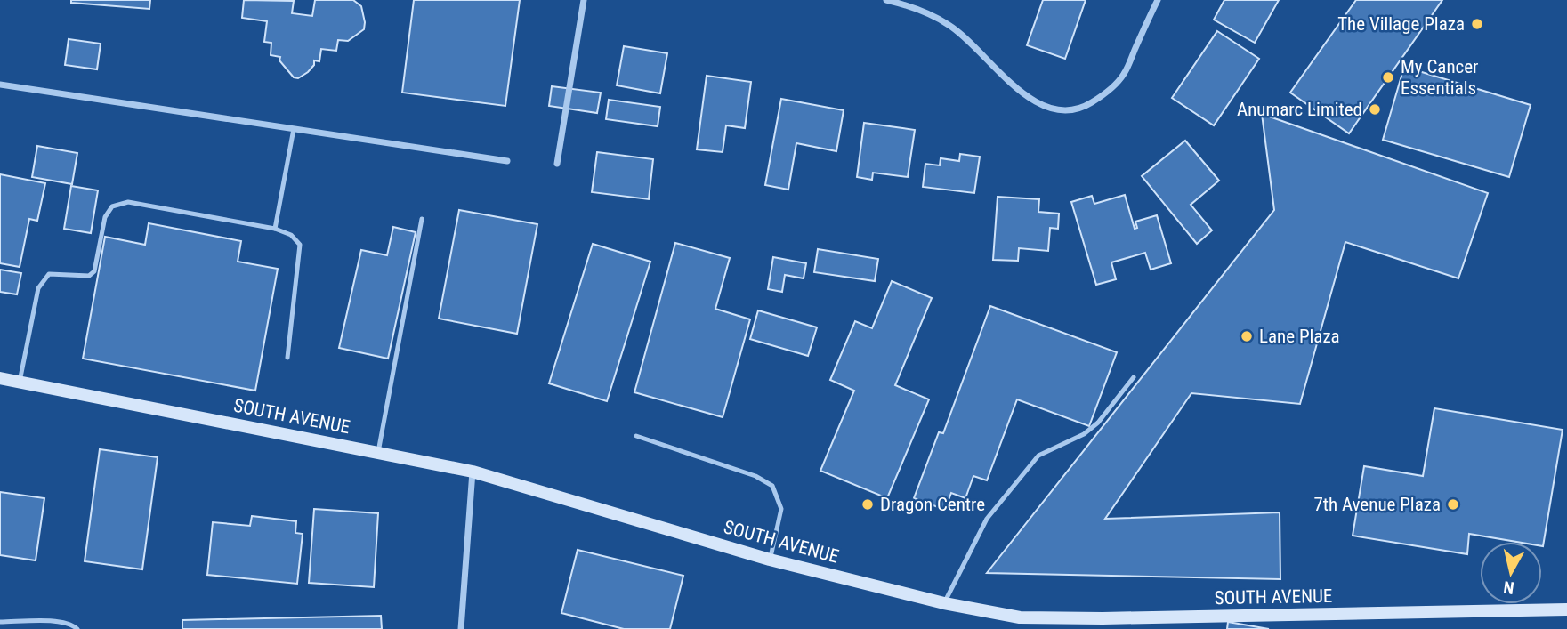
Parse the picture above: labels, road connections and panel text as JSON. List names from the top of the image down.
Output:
{
  "streets": {
    "main road": ["SOUTH AVENUE"]
  },
  "places": [
    "The Village Plaza",
    "My Cancer Essentials",
    "Anumarc Limited",
    "Lane Plaza",
    "Dragon Centre",
    "7th Avenue Plaza"
  ],
  "north": "bottom"
}
